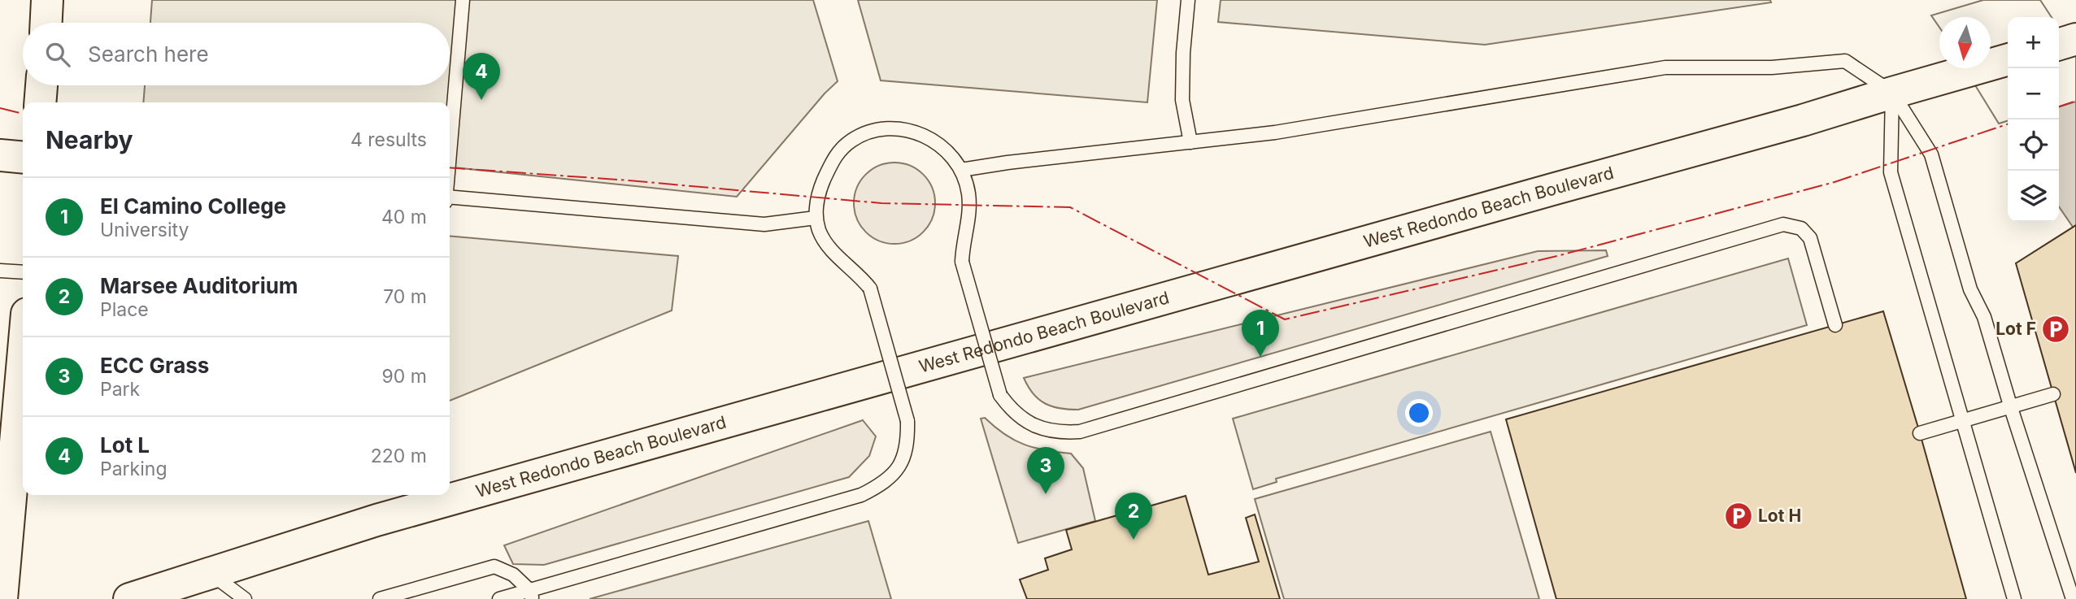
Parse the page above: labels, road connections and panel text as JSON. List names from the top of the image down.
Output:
{
  "streets": {
    "main road": ["West Redondo Beach Boulevard"]
  },
  "places": {
    "parking": ["Lot F", "Lot H"]
  },
  "north": "bottom",
  "page": {
    "map_buttons": ["+", "−"],
    "search": "Search here",
    "pins": [
      "4",
      "1",
      "3",
      "2"
    ],
    "heading": ["Nearby", "4 results"],
    "list": [
      {
        "mark": "1",
        "name": "El Camino College",
        "note": "University",
        "value": "40 m"
      },
      {
        "mark": "2",
        "name": "Marsee Auditorium",
        "note": "Place",
        "value": "70 m"
      },
      {
        "mark": "3",
        "name": "ECC Grass",
        "note": "Park",
        "value": "90 m"
      },
      {
        "mark": "4",
        "name": "Lot L",
        "note": "Parking",
        "value": "220 m"
      }
    ]
  }
}
